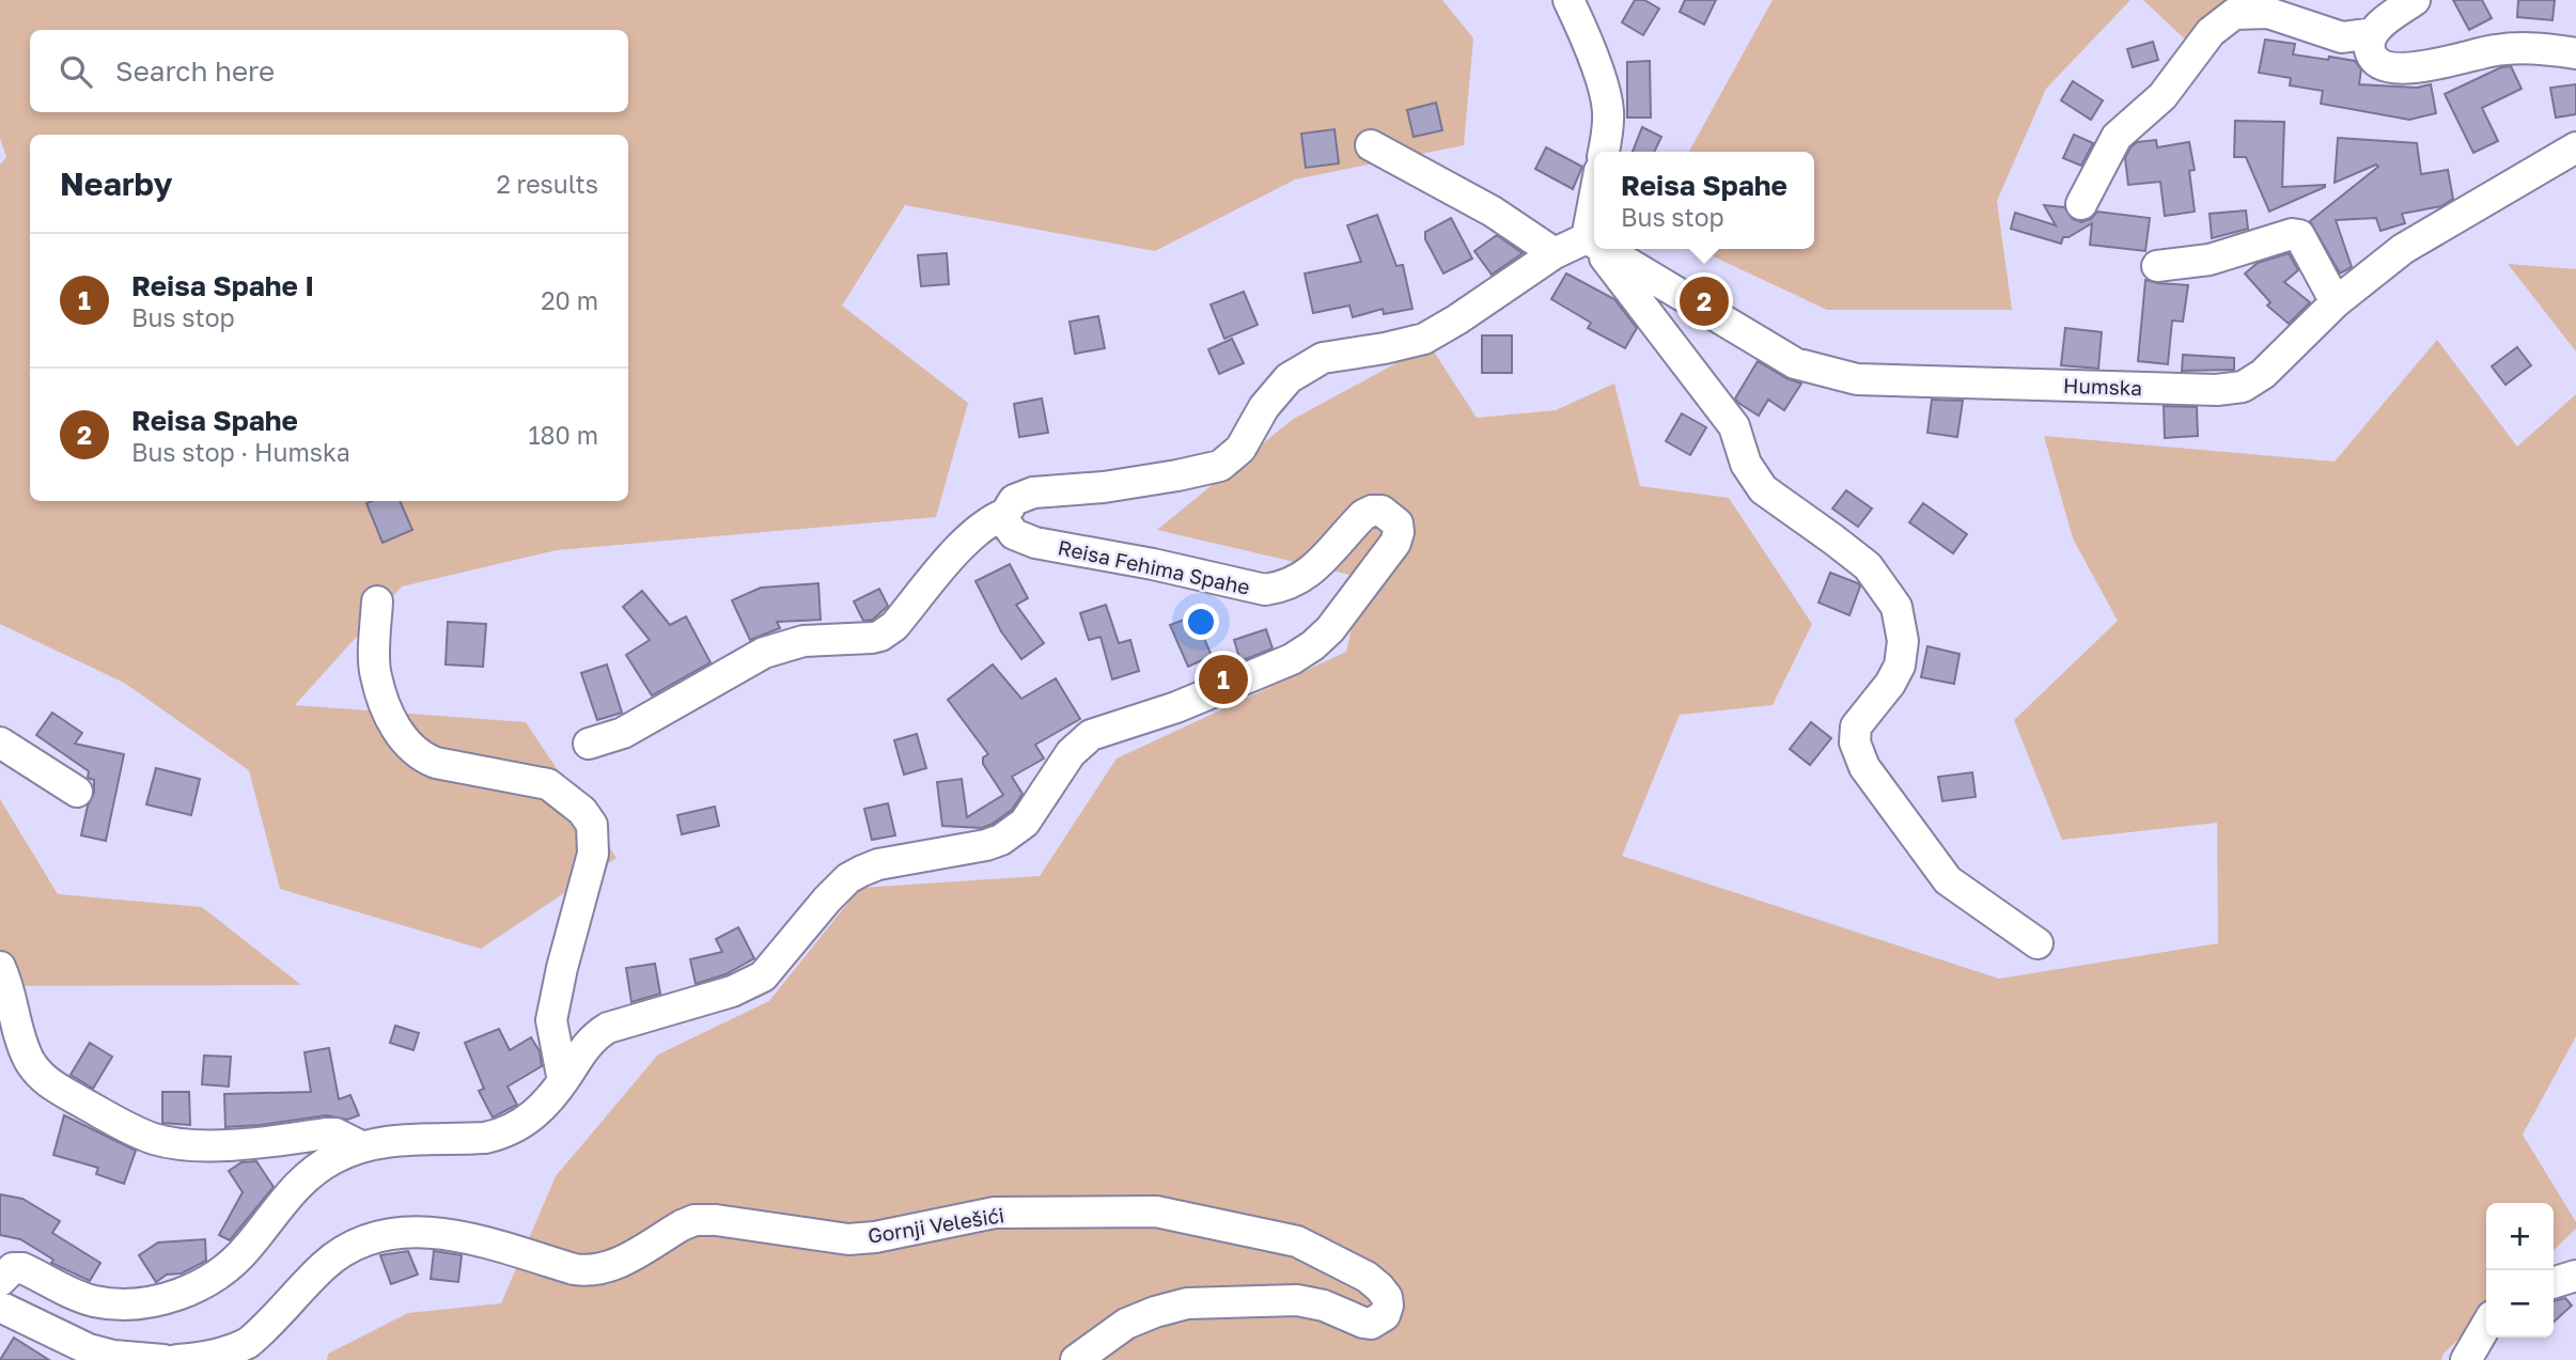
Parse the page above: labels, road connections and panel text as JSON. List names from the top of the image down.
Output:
{
  "streets": {
    "street": ["Humska", "Reisa Fehima Spahe", "Gornji Velešići"]
  },
  "page": {
    "search": "Search here",
    "heading": ["Nearby", "2 results"],
    "popup": ["Reisa Spahe", "Bus stop"],
    "list": [
      {
        "mark": "1",
        "name": "Reisa Spahe I",
        "note": "Bus stop",
        "value": "20 m"
      },
      {
        "mark": "2",
        "name": "Reisa Spahe",
        "note": "Bus stop · Humska",
        "value": "180 m"
      }
    ],
    "pins": ["2", "1"],
    "map_buttons": ["+", "−"]
  }
}
